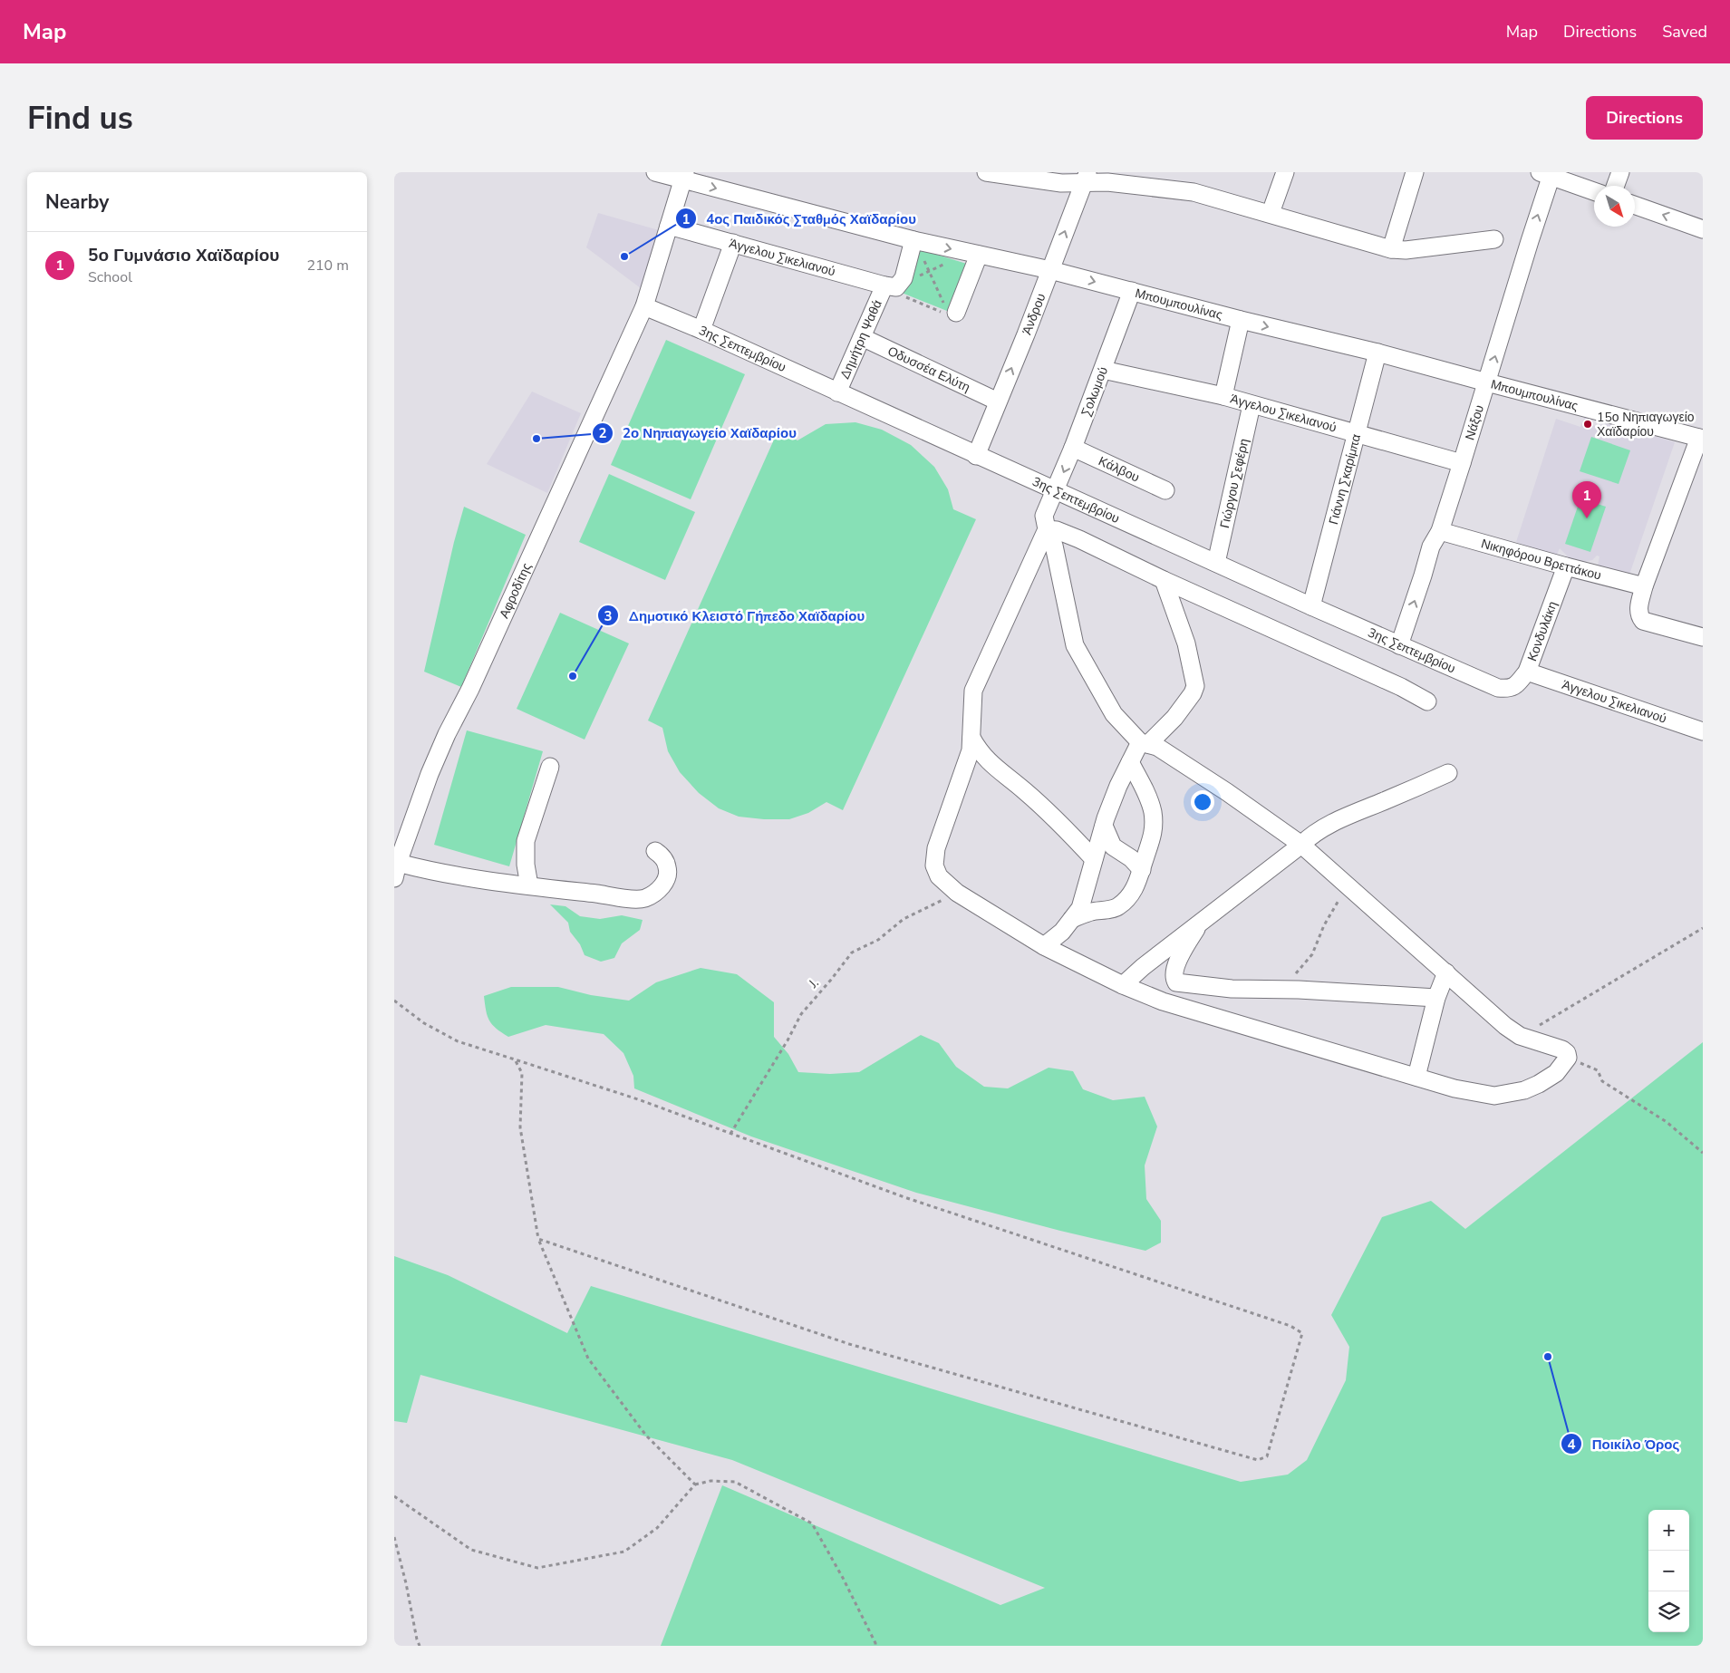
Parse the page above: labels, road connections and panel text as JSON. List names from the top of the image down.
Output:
{
  "streets": {
    "street": [
      "Άγγελου Σικελιανού",
      "Μπουμπουλίνας",
      "Άνδρου",
      "Δημήτρη Ψαθά",
      "3ης Σεπτεμβρίου",
      "Οδυσσέα Ελύτη",
      "Σολωμού",
      "Νάξου",
      "Κάλβου",
      "Γιάννη Σκαρίμπα",
      "Γιώργου Σεφέρη",
      "Νικηφόρου Βρεττάκου",
      "Αφροδίτης",
      "Κονδυλάκη"
    ],
    "path": ["J."]
  },
  "crossings": [
    ["Άγγελου Σικελιανού", "Δημήτρη Ψαθά"],
    ["Άγγελου Σικελιανού", "Σολωμού"],
    ["Άγγελου Σικελιανού", "Νάξου"],
    ["Άγγελου Σικελιανού", "Γιάννη Σκαρίμπα"],
    ["Άγγελου Σικελιανού", "Γιώργου Σεφέρη"],
    ["Άγγελου Σικελιανού", "Αφροδίτης"],
    ["Άγγελου Σικελιανού", "Κονδυλάκη"],
    ["Μπουμπουλίνας", "Άνδρου"],
    ["Μπουμπουλίνας", "Δημήτρη Ψαθά"],
    ["Μπουμπουλίνας", "Σολωμού"],
    ["Μπουμπουλίνας", "Νάξου"],
    ["Μπουμπουλίνας", "Γιάννη Σκαρίμπα"],
    ["Μπουμπουλίνας", "Αφροδίτης"],
    ["Άνδρου", "3ης Σεπτεμβρίου"],
    ["Άνδρου", "Οδυσσέα Ελύτη"],
    ["Δημήτρη Ψαθά", "3ης Σεπτεμβρίου"],
    ["Δημήτρη Ψαθά", "Οδυσσέα Ελύτη"],
    ["3ης Σεπτεμβρίου", "Σολωμού"],
    ["3ης Σεπτεμβρίου", "Νάξου"],
    ["3ης Σεπτεμβρίου", "Γιάννη Σκαρίμπα"],
    ["3ης Σεπτεμβρίου", "Γιώργου Σεφέρη"],
    ["3ης Σεπτεμβρίου", "Αφροδίτης"],
    ["3ης Σεπτεμβρίου", "Κονδυλάκη"],
    ["Σολωμού", "Κάλβου"],
    ["Νάξου", "Νικηφόρου Βρεττάκου"],
    ["Νικηφόρου Βρεττάκου", "Κονδυλάκη"]
  ],
  "one_way": ["Άνδρου", "Νάξου"],
  "places": [
    "4ος Παιδικός Σταθμός Χαϊδαρίου",
    "15ο Νηπιαγωγείο Χαϊδαρίου",
    "2ο Νηπιαγωγείο Χαϊδαρίου",
    "Δημοτικό Κλειστό Γήπεδο Χαϊδαρίου",
    "Ποικίλο Όρος"
  ],
  "north": "bottom right",
  "page": {
    "header": "Map",
    "nav": ["Map", "Directions", "Saved"],
    "buttons": "Directions",
    "title": "Find us",
    "heading": "Nearby",
    "list": [
      {
        "mark": "1",
        "name": "5ο Γυμνάσιο Χαϊδαρίου",
        "note": "School",
        "value": "210 m"
      }
    ],
    "pins": "1",
    "map_buttons": ["+", "−"]
  }
}
